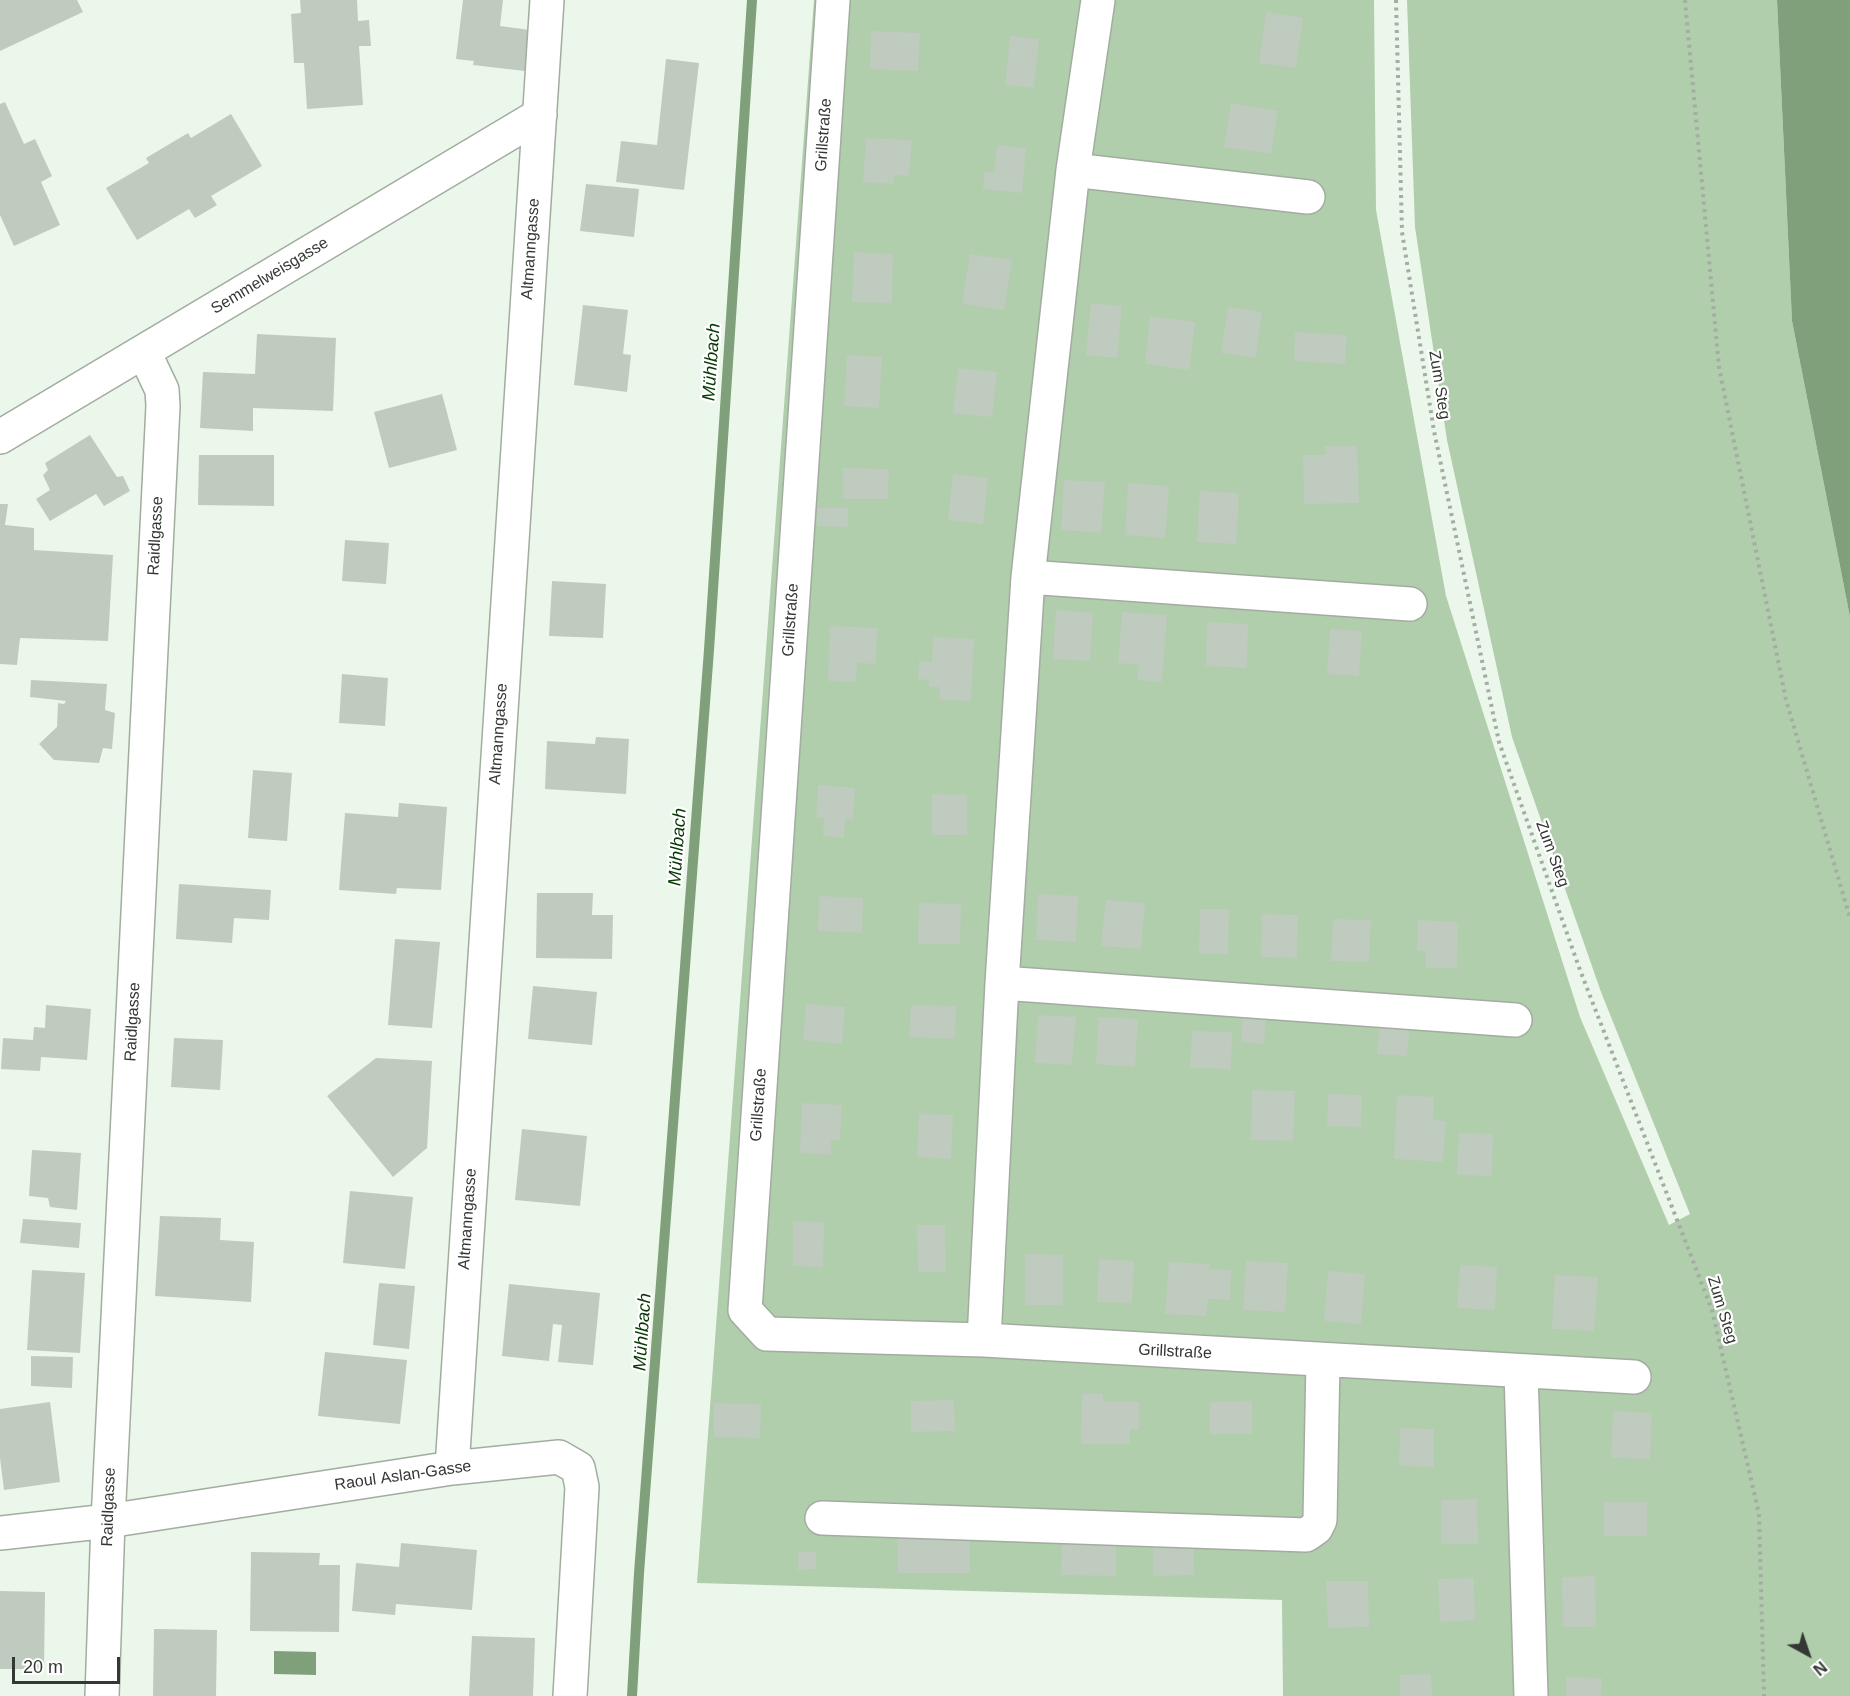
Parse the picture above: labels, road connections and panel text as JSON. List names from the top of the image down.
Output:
{
  "streets": {
    "street": [
      "Grillstraße",
      "Altmanngasse",
      "Semmelweisgasse",
      "Raidlgasse",
      "Raoul Aslan-Gasse"
    ],
    "path": ["Zum Steg"]
  },
  "crossings": [
    ["Altmanngasse", "Semmelweisgasse"],
    ["Altmanngasse", "Raoul Aslan-Gasse"],
    ["Semmelweisgasse", "Raidlgasse"],
    ["Raidlgasse", "Raoul Aslan-Gasse"]
  ],
  "water": ["Mühlbach"],
  "scale_bar": "20 m",
  "north": "bottom right"
}
